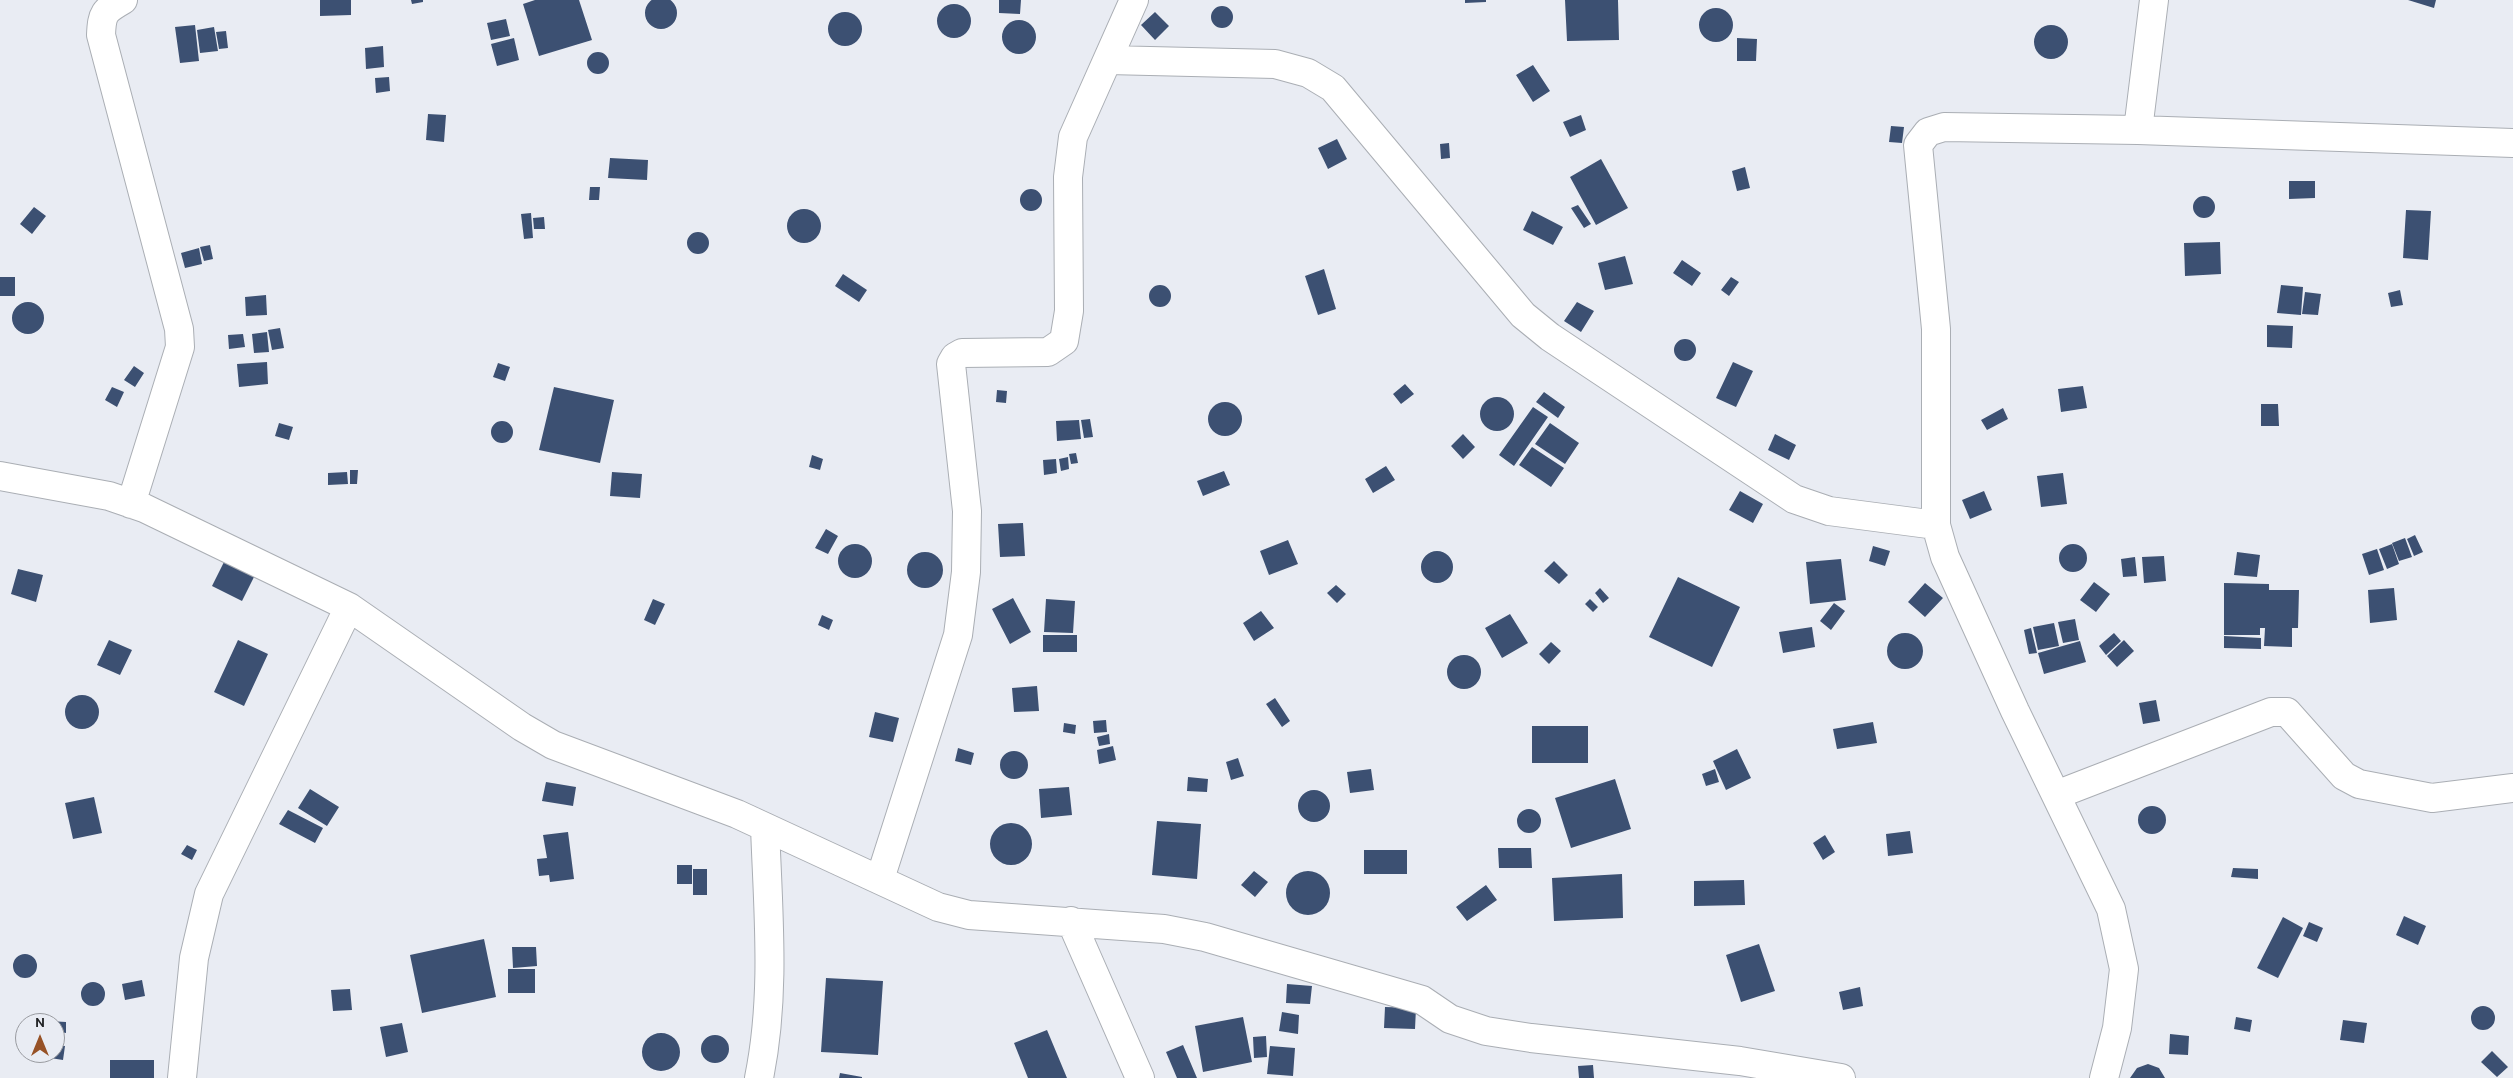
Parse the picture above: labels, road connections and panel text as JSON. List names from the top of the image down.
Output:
{
  "north": "top"
}
